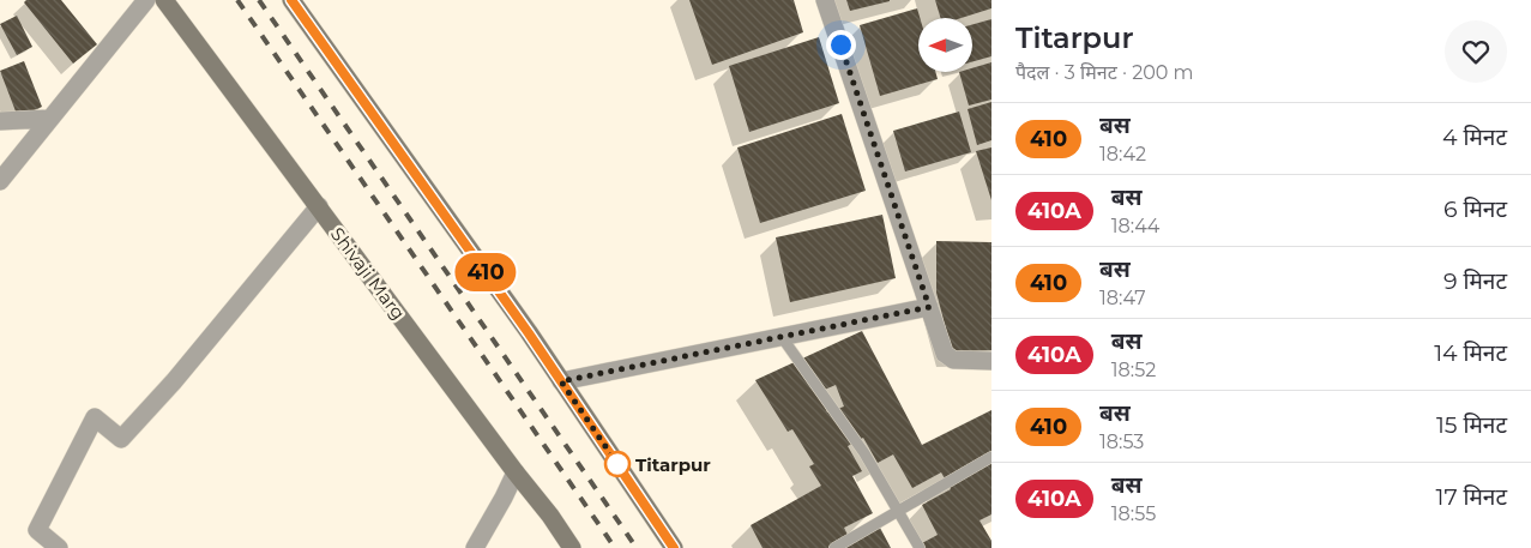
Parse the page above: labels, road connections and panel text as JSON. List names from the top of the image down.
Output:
{
  "streets": {
    "main road": ["Shivaji Marg"]
  },
  "places": ["Titarpur"],
  "lines": ["bus line 410"],
  "north": "left",
  "page": {
    "on_map": "410",
    "heading": ["Titarpur", "पैदल · 3 मिनट · 200 m"],
    "list": [
      {
        "mark": "410",
        "name": "बस",
        "note": "18:42",
        "value": "4 मिनट"
      },
      {
        "mark": "410A",
        "name": "बस",
        "note": "18:44",
        "value": "6 मिनट"
      },
      {
        "mark": "410",
        "name": "बस",
        "note": "18:47",
        "value": "9 मिनट"
      },
      {
        "mark": "410A",
        "name": "बस",
        "note": "18:52",
        "value": "14 मिनट"
      },
      {
        "mark": "410",
        "name": "बस",
        "note": "18:53",
        "value": "15 मिनट"
      },
      {
        "mark": "410A",
        "name": "बस",
        "note": "18:55",
        "value": "17 मिनट"
      }
    ]
  }
}
